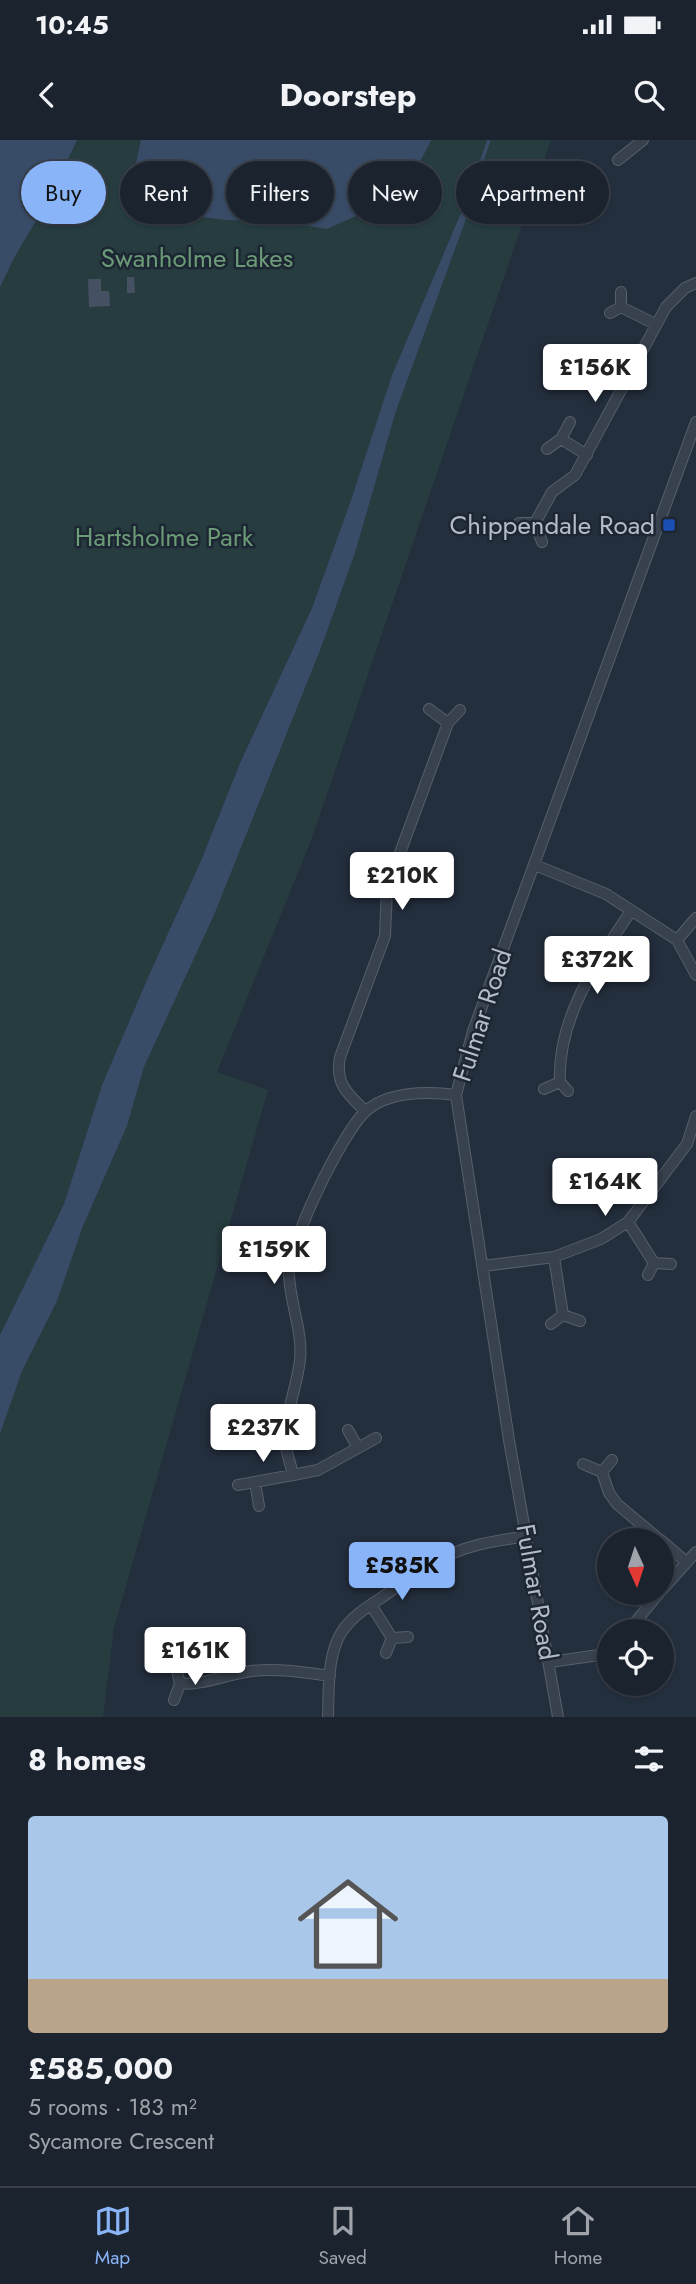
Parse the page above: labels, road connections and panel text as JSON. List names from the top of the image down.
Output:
{
  "streets": {
    "street": ["Fulmar Road"]
  },
  "parks": ["Swanholme Lakes", "Hartsholme Park"],
  "places": {
    "transit": ["Chippendale Road"]
  },
  "north": "bottom",
  "page": {
    "status": "10:45",
    "header": "Doorstep",
    "chip": [
      "Buy",
      "Rent",
      "Filters",
      "New",
      "Apartment"
    ],
    "price": [
      "£156K",
      "£210K",
      "£372K",
      "£164K",
      "£159K",
      "£237K",
      "£585K",
      "£161K"
    ],
    "heading": "8 homes",
    "list": [
      {
        "name": "£585,000",
        "note": "5 rooms · 183 m² · Sycamore Crescent"
      }
    ],
    "tabs": ["Map", "Saved", "Home"]
  }
}
